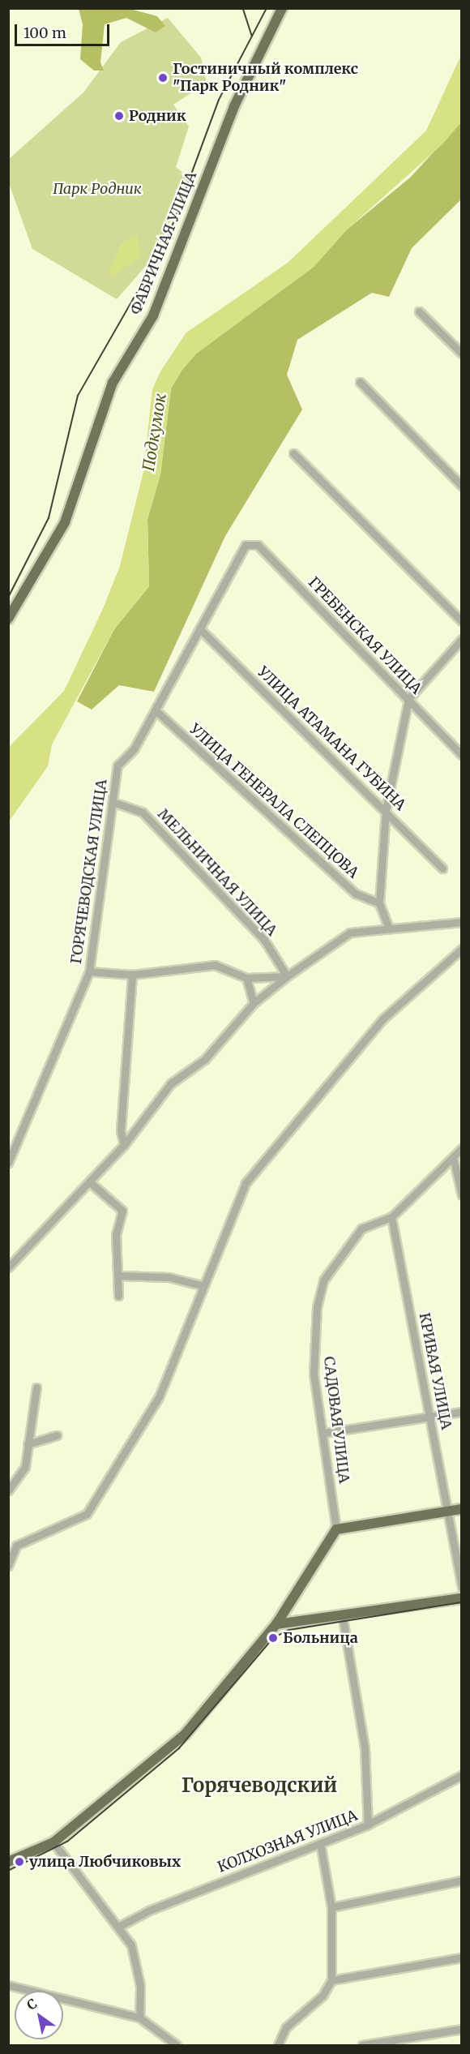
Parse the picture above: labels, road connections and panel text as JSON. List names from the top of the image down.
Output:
{
  "streets": {
    "main road": ["ФАБРИЧНАЯ УЛИЦА"],
    "street": [
      "ГРЕБЕНСКАЯ УЛИЦА",
      "УЛИЦА АТАМАНА ГУБИНА",
      "УЛИЦА ГЕНЕРАЛА СЛЕПЦОВА",
      "ГОРЯЧЕВОДСКАЯ УЛИЦА",
      "МЕЛЬНИЧНАЯ УЛИЦА",
      "КРИВАЯ УЛИЦА",
      "САДОВАЯ УЛИЦА",
      "КОЛХОЗНАЯ УЛИЦА"
    ]
  },
  "crossings": [
    ["ГРЕБЕНСКАЯ УЛИЦА", "ГОРЯЧЕВОДСКАЯ УЛИЦА"],
    ["УЛИЦА АТАМАНА ГУБИНА", "ГОРЯЧЕВОДСКАЯ УЛИЦА"],
    ["УЛИЦА ГЕНЕРАЛА СЛЕПЦОВА", "ГОРЯЧЕВОДСКАЯ УЛИЦА"],
    ["ГОРЯЧЕВОДСКАЯ УЛИЦА", "МЕЛЬНИЧНАЯ УЛИЦА"],
    ["КРИВАЯ УЛИЦА", "САДОВАЯ УЛИЦА"]
  ],
  "districts": ["Горячеводский"],
  "water": ["Подкумок"],
  "parks": ["Парк Родник"],
  "places": [
    "Гостиничный комплекс \"Парк Родник\"",
    "Родник",
    "Больница",
    "улица Любчиковых"
  ],
  "scale_bar": "100 m",
  "north": "top left"
}
